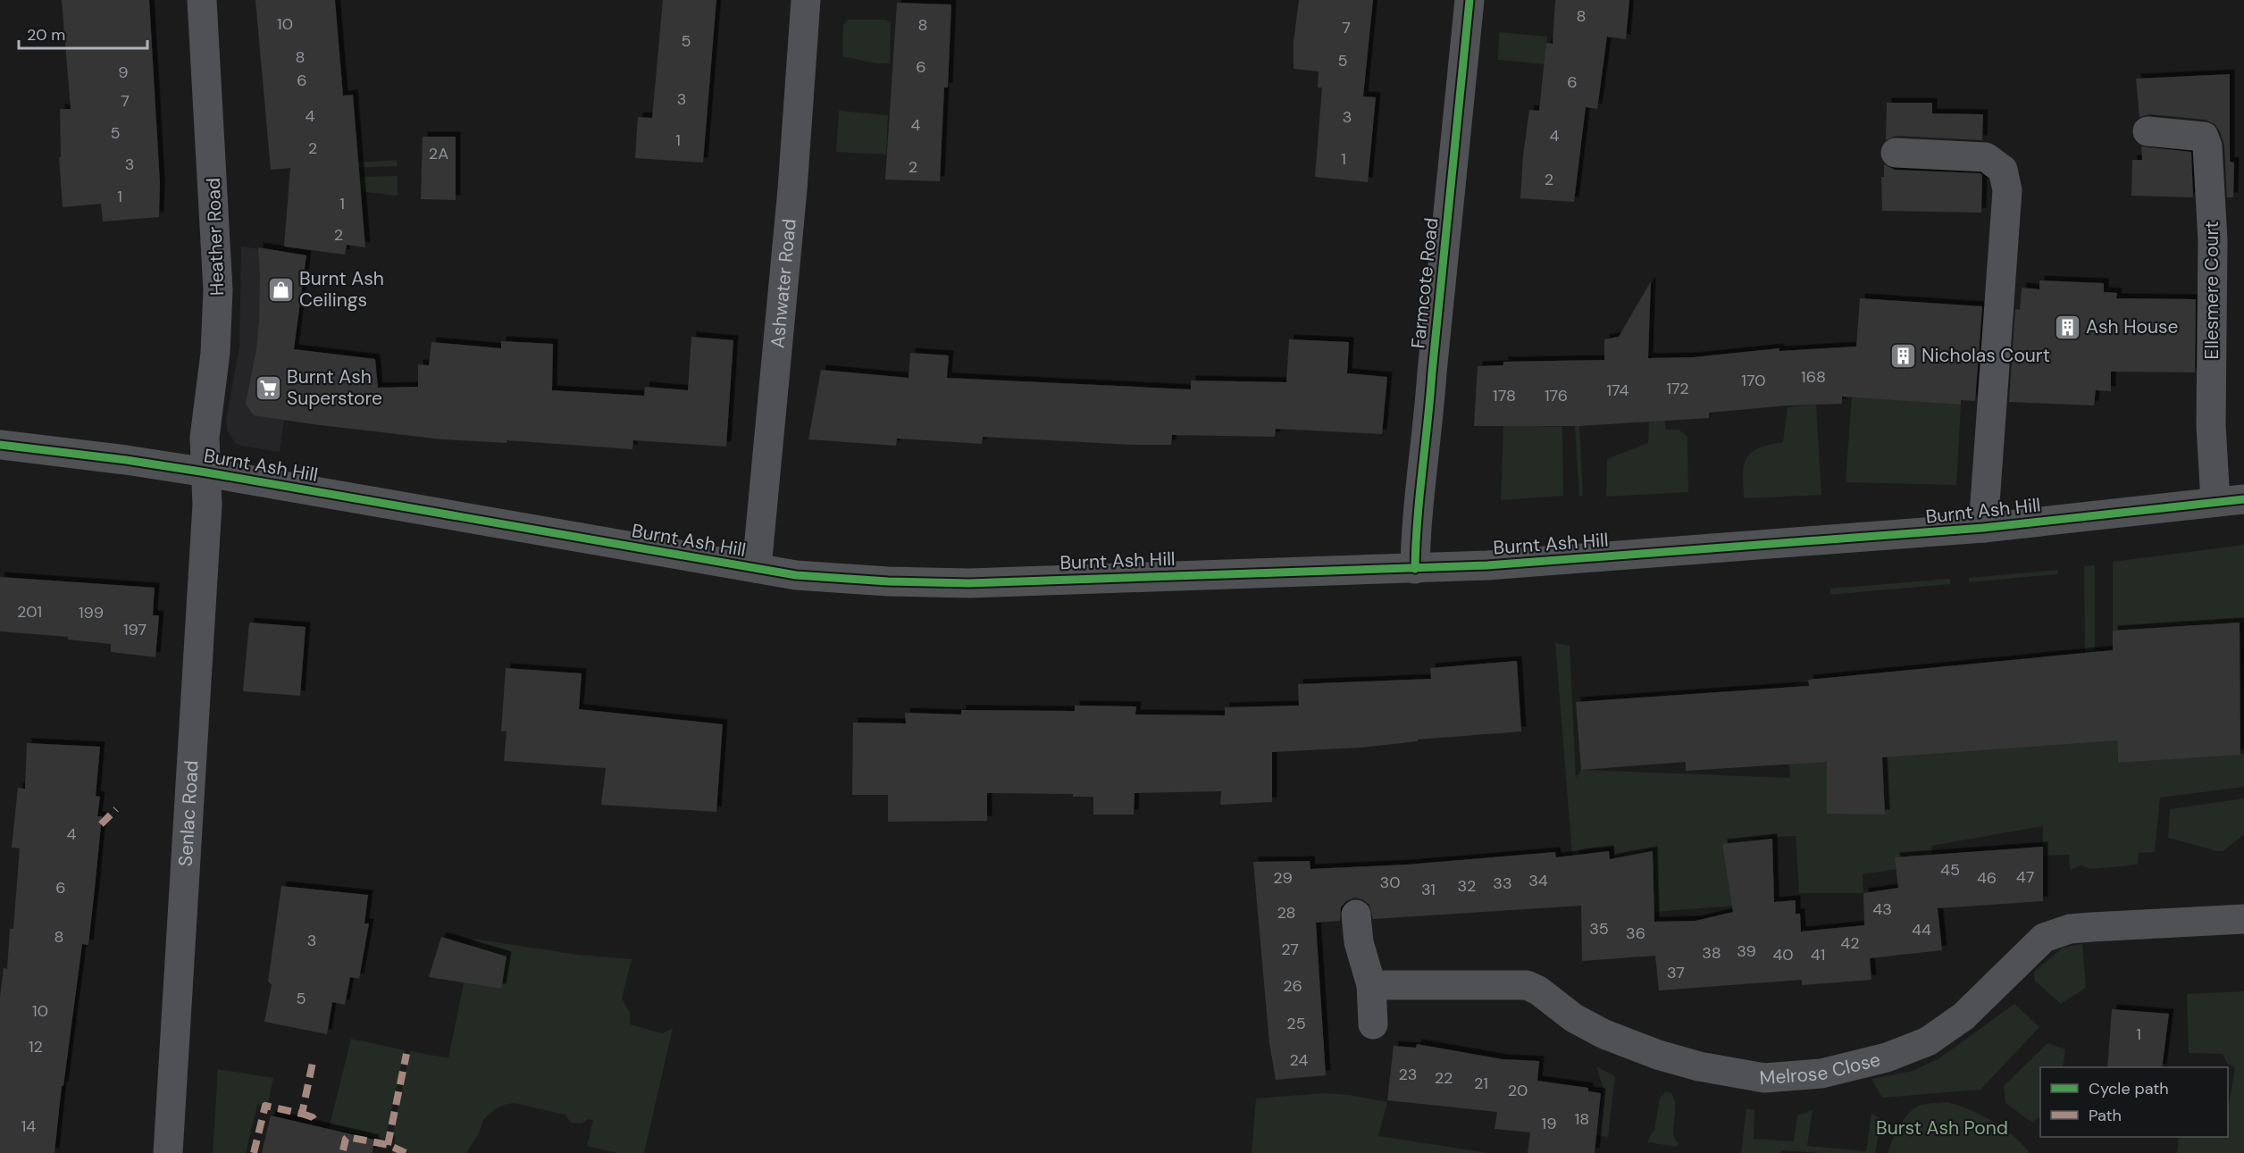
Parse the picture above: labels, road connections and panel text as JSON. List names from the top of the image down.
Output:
{
  "streets": {
    "street": [
      "Heather Road",
      "Farmcote Road",
      "Ashwater Road",
      "Ellesmere Court",
      "Burnt Ash Hill",
      "Senlac Road",
      "Melrose Close"
    ]
  },
  "crossings": [
    ["Heather Road", "Burnt Ash Hill"],
    ["Heather Road", "Senlac Road"],
    ["Farmcote Road", "Burnt Ash Hill"],
    ["Ashwater Road", "Burnt Ash Hill"],
    ["Ellesmere Court", "Burnt Ash Hill"],
    ["Burnt Ash Hill", "Senlac Road"]
  ],
  "parks": ["Burst Ash Pond"],
  "places": {
    "shop": ["Burnt Ash Ceilings"],
    "building": ["Ash House", "Nicholas Court"],
    "supermarket": ["Burnt Ash Superstore"]
  },
  "house_numbers": [
    "8",
    "10",
    "8",
    "7",
    "5",
    "8",
    "5",
    "6",
    "9",
    "6",
    "6",
    "3",
    "7",
    "4",
    "3",
    "4",
    "5",
    "4",
    "1",
    "2",
    "2A",
    "1",
    "3",
    "2",
    "2",
    "1",
    "1",
    "2",
    "168",
    "170",
    "172",
    "174",
    "178",
    "176",
    "201",
    "199",
    "197",
    "4",
    "45",
    "47",
    "29",
    "46",
    "34",
    "30",
    "33",
    "32",
    "6",
    "31",
    "43",
    "28",
    "35",
    "44",
    "36",
    "8",
    "3",
    "42",
    "27",
    "39",
    "38",
    "40",
    "41",
    "37",
    "26",
    "5",
    "10",
    "25",
    "1",
    "12",
    "24",
    "23",
    "22",
    "21",
    "20",
    "18",
    "19",
    "14"
  ],
  "legend": ["Cycle path", "Path"],
  "scale_bar": "20 m"
}
